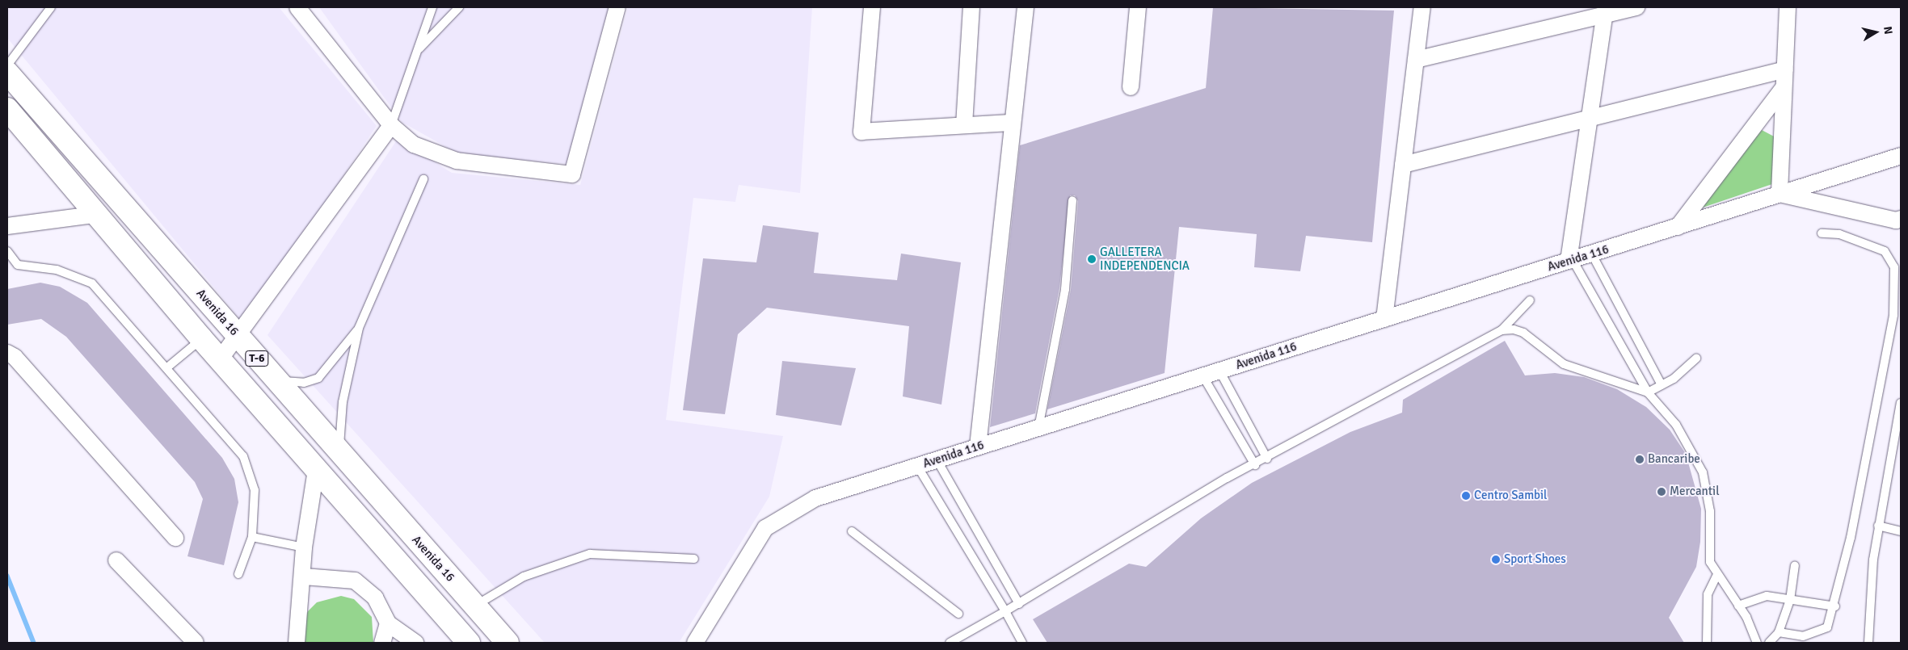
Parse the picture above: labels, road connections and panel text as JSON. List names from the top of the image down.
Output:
{
  "streets": {
    "highway": ["Avenida 16", "T-6"],
    "street": ["Avenida 116"]
  },
  "places": [
    "GALLETERA INDEPENDENCIA",
    "Bancaribe",
    "Mercantil",
    "Centro Sambil",
    "Sport Shoes"
  ],
  "north": "right"
}
